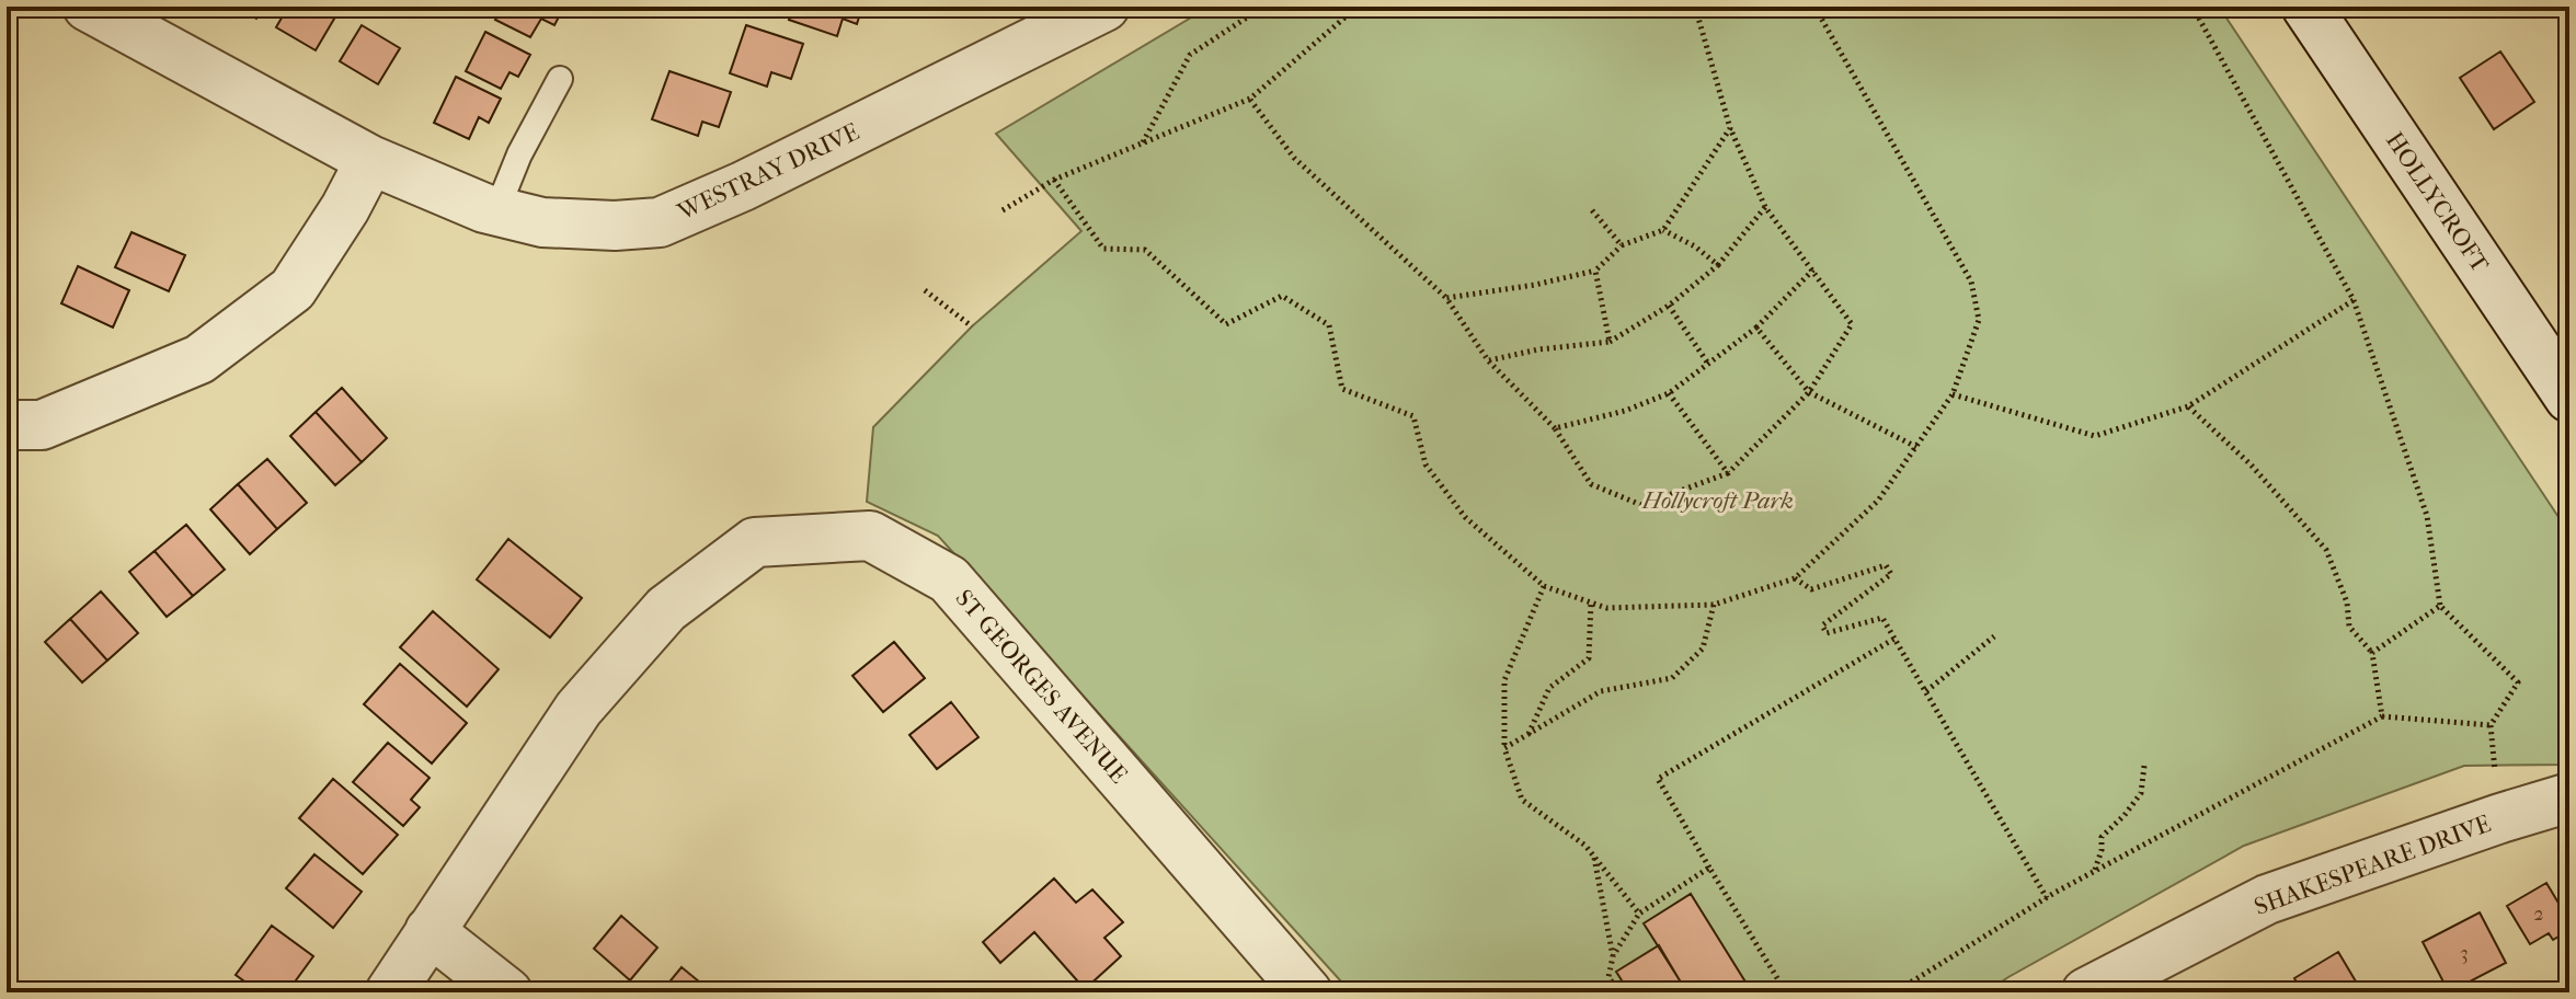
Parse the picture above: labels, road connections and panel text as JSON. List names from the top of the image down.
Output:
{
  "streets": {
    "street": [
      "WESTRAY DRIVE",
      "HOLLYCROFT",
      "ST GEORGES AVENUE",
      "SHAKESPEARE DRIVE"
    ]
  },
  "parks": ["Hollycroft Park"],
  "house_numbers": ["2", "3"]
}
